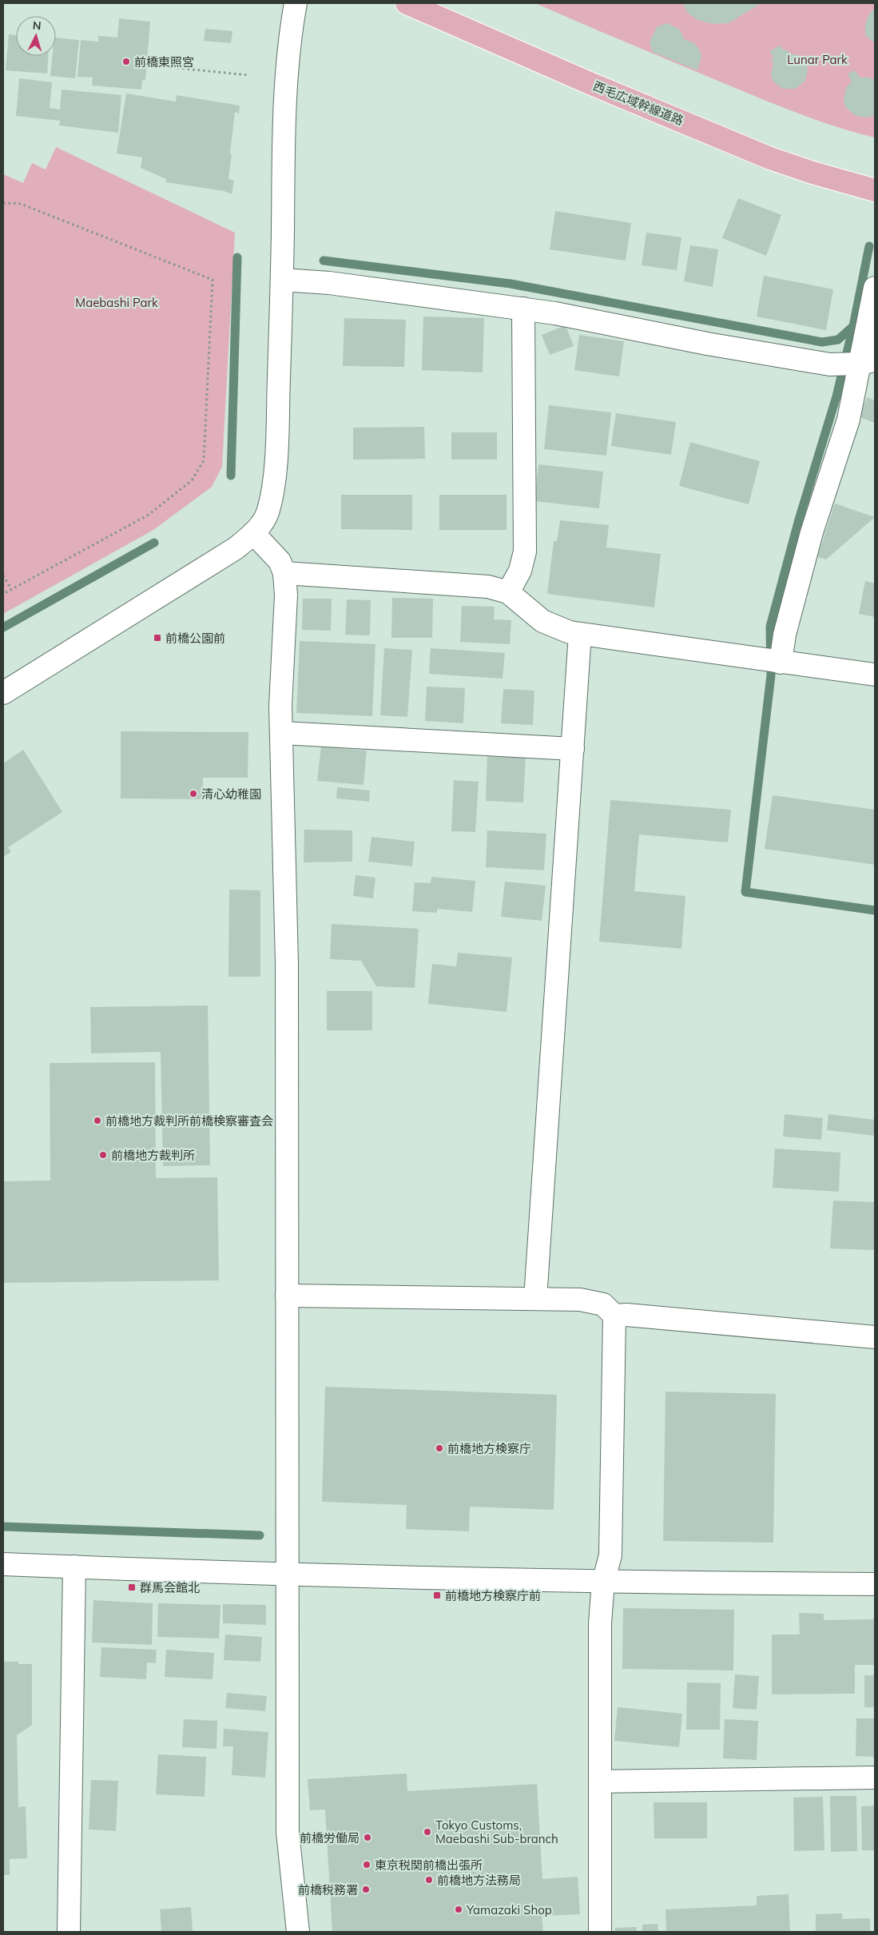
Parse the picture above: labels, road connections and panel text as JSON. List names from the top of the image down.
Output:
{
  "streets": {
    "main road": ["西毛広域幹線道路"]
  },
  "parks": ["Lunar Park", "Maebashi Park"],
  "places": {
    "other": [
      "前橋東照宮",
      "清心幼稚園",
      "前橋地方裁判所前橋検察審査会",
      "前橋地方裁判所",
      "前橋地方検察庁",
      "Tokyo Customs, Maebashi Sub-branch",
      "前橋労働局",
      "東京税関前橋出張所",
      "前橋地方法務局",
      "前橋税務署",
      "Yamazaki Shop"
    ],
    "transit": ["前橋公園前", "群馬会館北", "前橋地方検察庁前"]
  },
  "north": "top"
}
